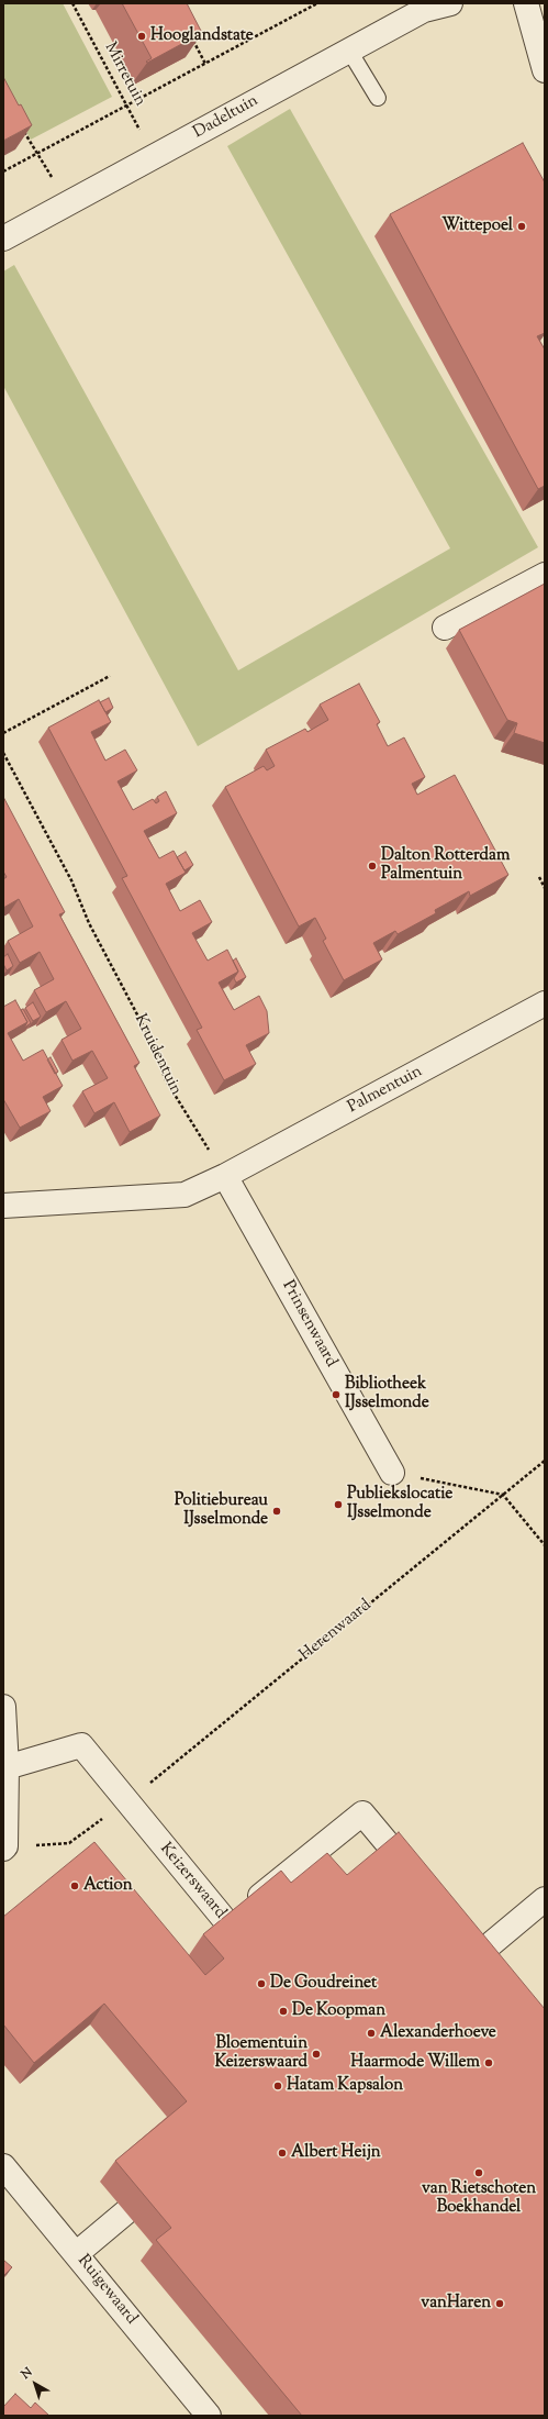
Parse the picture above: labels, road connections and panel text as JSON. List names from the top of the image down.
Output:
{
  "streets": {
    "street": [
      "Dadeltuin",
      "Palmentuin",
      "Prinsenwaard",
      "Keizerswaard",
      "Ruigewaard"
    ],
    "path": ["Mirretuin", "Kruidentuin", "Herenwaard"]
  },
  "crossings": [
    ["Mirretuin", "Dadeltuin"],
    ["Kruidentuin", "Palmentuin"],
    ["Kruidentuin", "Prinsenwaard"],
    ["Palmentuin", "Prinsenwaard"],
    ["Herenwaard", "Keizerswaard"]
  ],
  "places": [
    "Hooglandstate",
    "Wittepoel",
    "Dalton Rotterdam Palmentuin",
    "Bibliotheek IJsselmonde",
    "Publiekslocatie IJsselmonde",
    "Politiebureau IJsselmonde",
    "Action",
    "De Goudreinet",
    "De Koopman",
    "Alexanderhoeve",
    "Bloementuin Keizerswaard",
    "Haarmode Willem",
    "Hatam Kapsalon",
    "Albert Heijn",
    "van Rietschoten Boekhandel",
    "vanHaren"
  ],
  "north": "top left"
}
